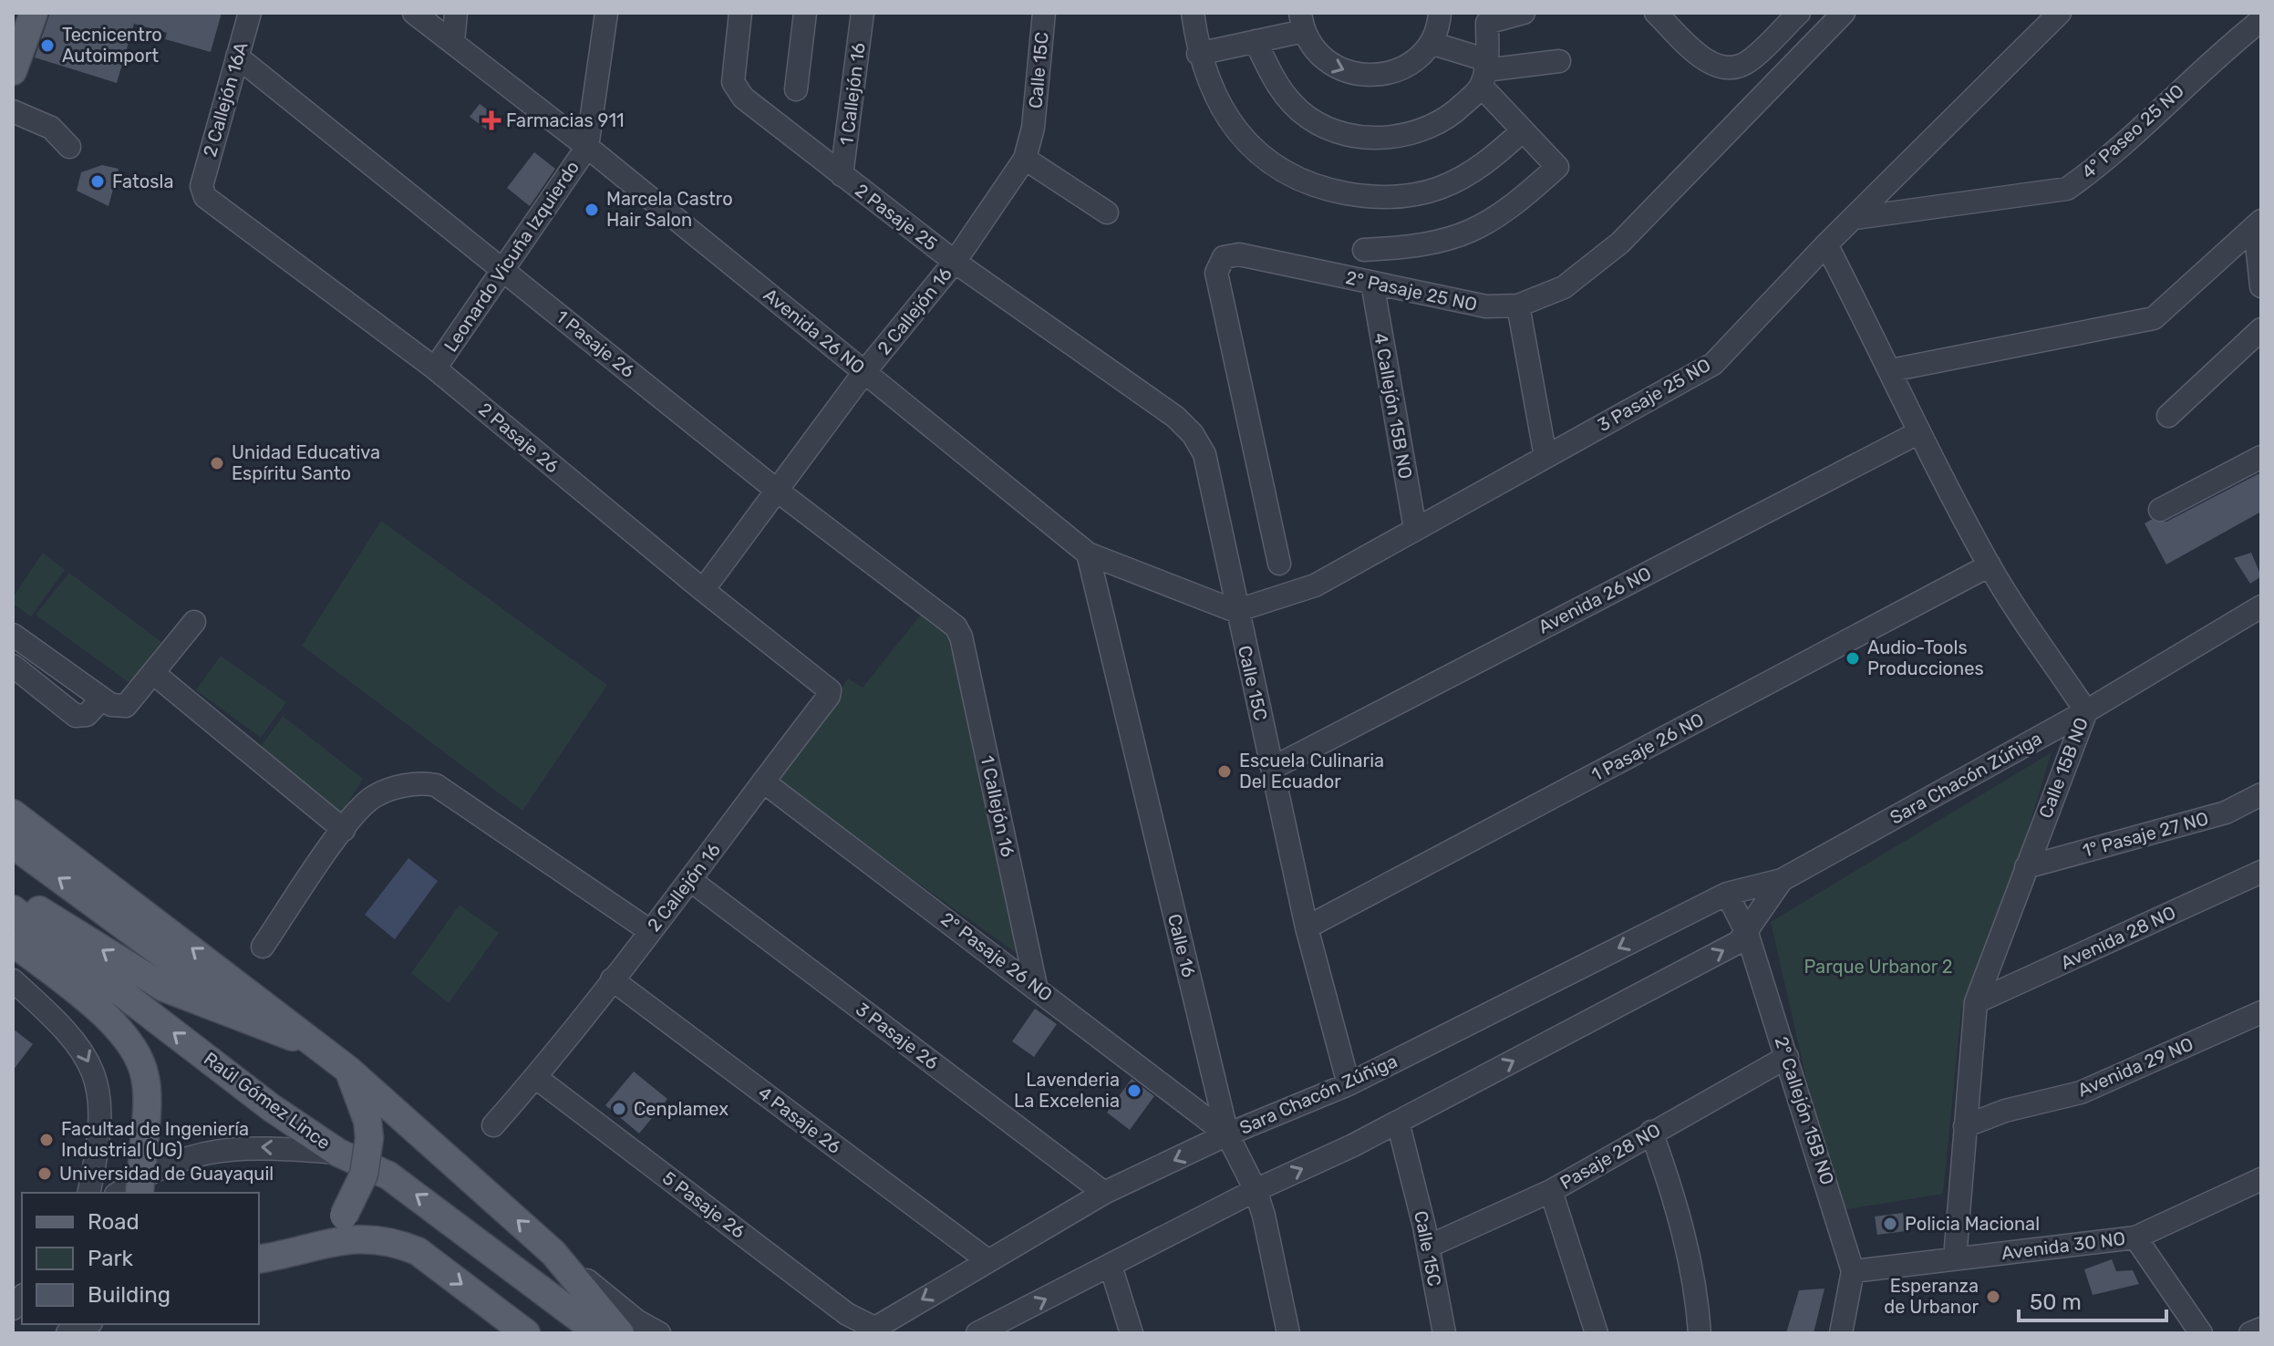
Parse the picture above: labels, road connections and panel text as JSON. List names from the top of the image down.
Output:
{
  "streets": {
    "main road": ["Raúl Gómez Lince"],
    "street": [
      "Calle 15C",
      "1 Callejón 16",
      "2 Callejón 16A",
      "4° Paseo 25 NO",
      "2 Pasaje 25",
      "Leonardo Vicuña Izquierdo",
      "2° Pasaje 25 NO",
      "2 Callejón 16",
      "Avenida 26 NO",
      "1 Pasaje 26",
      "3 Pasaje 25 NO",
      "4 Callejón 15B NO",
      "2 Pasaje 26",
      "1 Pasaje 26 NO",
      "Calle 15B NO",
      "Sara Chacón Zúñiga",
      "1° Pasaje 27 NO",
      "Avenida 28 NO",
      "Calle 16",
      "2° Pasaje 26 NO",
      "3 Pasaje 26",
      "Avenida 29 NO",
      "2° Callejón 15B NO",
      "4 Pasaje 26",
      "Pasaje 28 NO",
      "5 Pasaje 26",
      "Avenida 30 NO"
    ]
  },
  "crossings": [
    ["Calle 15C", "2 Pasaje 25"],
    ["Calle 15C", "2 Callejón 16"],
    ["Calle 15C", "Avenida 26 NO"],
    ["Calle 15C", "3 Pasaje 25 NO"],
    ["Calle 15C", "1 Pasaje 26 NO"],
    ["Calle 15C", "Sara Chacón Zúñiga"],
    ["Calle 15C", "Pasaje 28 NO"],
    ["1 Callejón 16", "2 Pasaje 25"],
    ["1 Callejón 16", "1 Pasaje 26"],
    ["1 Callejón 16", "2° Pasaje 26 NO"],
    ["2 Callejón 16A", "1 Pasaje 26"],
    ["2 Callejón 16A", "2 Pasaje 26"],
    ["4° Paseo 25 NO", "3 Pasaje 25 NO"],
    ["2 Pasaje 25", "2 Callejón 16"],
    ["Leonardo Vicuña Izquierdo", "Avenida 26 NO"],
    ["Leonardo Vicuña Izquierdo", "1 Pasaje 26"],
    ["Leonardo Vicuña Izquierdo", "2 Pasaje 26"],
    ["2° Pasaje 25 NO", "4 Callejón 15B NO"],
    ["2 Callejón 16", "Avenida 26 NO"],
    ["2 Callejón 16", "1 Pasaje 26"],
    ["2 Callejón 16", "2 Pasaje 26"],
    ["2 Callejón 16", "2° Pasaje 26 NO"],
    ["2 Callejón 16", "3 Pasaje 26"],
    ["2 Callejón 16", "4 Pasaje 26"],
    ["2 Callejón 16", "5 Pasaje 26"],
    ["Avenida 26 NO", "3 Pasaje 25 NO"],
    ["Avenida 26 NO", "Calle 15B NO"],
    ["Avenida 26 NO", "Calle 16"],
    ["3 Pasaje 25 NO", "4 Callejón 15B NO"],
    ["3 Pasaje 25 NO", "Calle 15B NO"],
    ["1 Pasaje 26 NO", "Calle 15B NO"],
    ["Calle 15B NO", "Sara Chacón Zúñiga"],
    ["Calle 15B NO", "1° Pasaje 27 NO"],
    ["Calle 15B NO", "Avenida 28 NO"],
    ["Calle 15B NO", "Avenida 29 NO"],
    ["Calle 15B NO", "Avenida 30 NO"],
    ["Sara Chacón Zúñiga", "Calle 16"],
    ["Sara Chacón Zúñiga", "2° Pasaje 26 NO"],
    ["Sara Chacón Zúñiga", "3 Pasaje 26"],
    ["Sara Chacón Zúñiga", "2° Callejón 15B NO"],
    ["Sara Chacón Zúñiga", "4 Pasaje 26"],
    ["Sara Chacón Zúñiga", "5 Pasaje 26"],
    ["Calle 16", "2° Pasaje 26 NO"],
    ["2° Callejón 15B NO", "Pasaje 28 NO"],
    ["2° Callejón 15B NO", "Avenida 30 NO"]
  ],
  "parks": ["Parque Urbanor 2"],
  "places": {
    "other": [
      "Tecnicentro Autoimport",
      "Fatosla",
      "Marcela Castro Hair Salon",
      "Unidad Educativa Espíritu Santo",
      "Audio-Tools Producciones",
      "Escuela Culinaria Del Ecuador",
      "Lavenderia La Excelenia",
      "Cenplamex",
      "Facultad de Ingeniería Industrial (UG)",
      "Universidad de Guayaquil",
      "Policia Macional",
      "Esperanza de Urbanor"
    ],
    "health": ["Farmacias 911"]
  },
  "legend": ["Road", "Park", "Building"],
  "scale_bar": "50 m"
}
